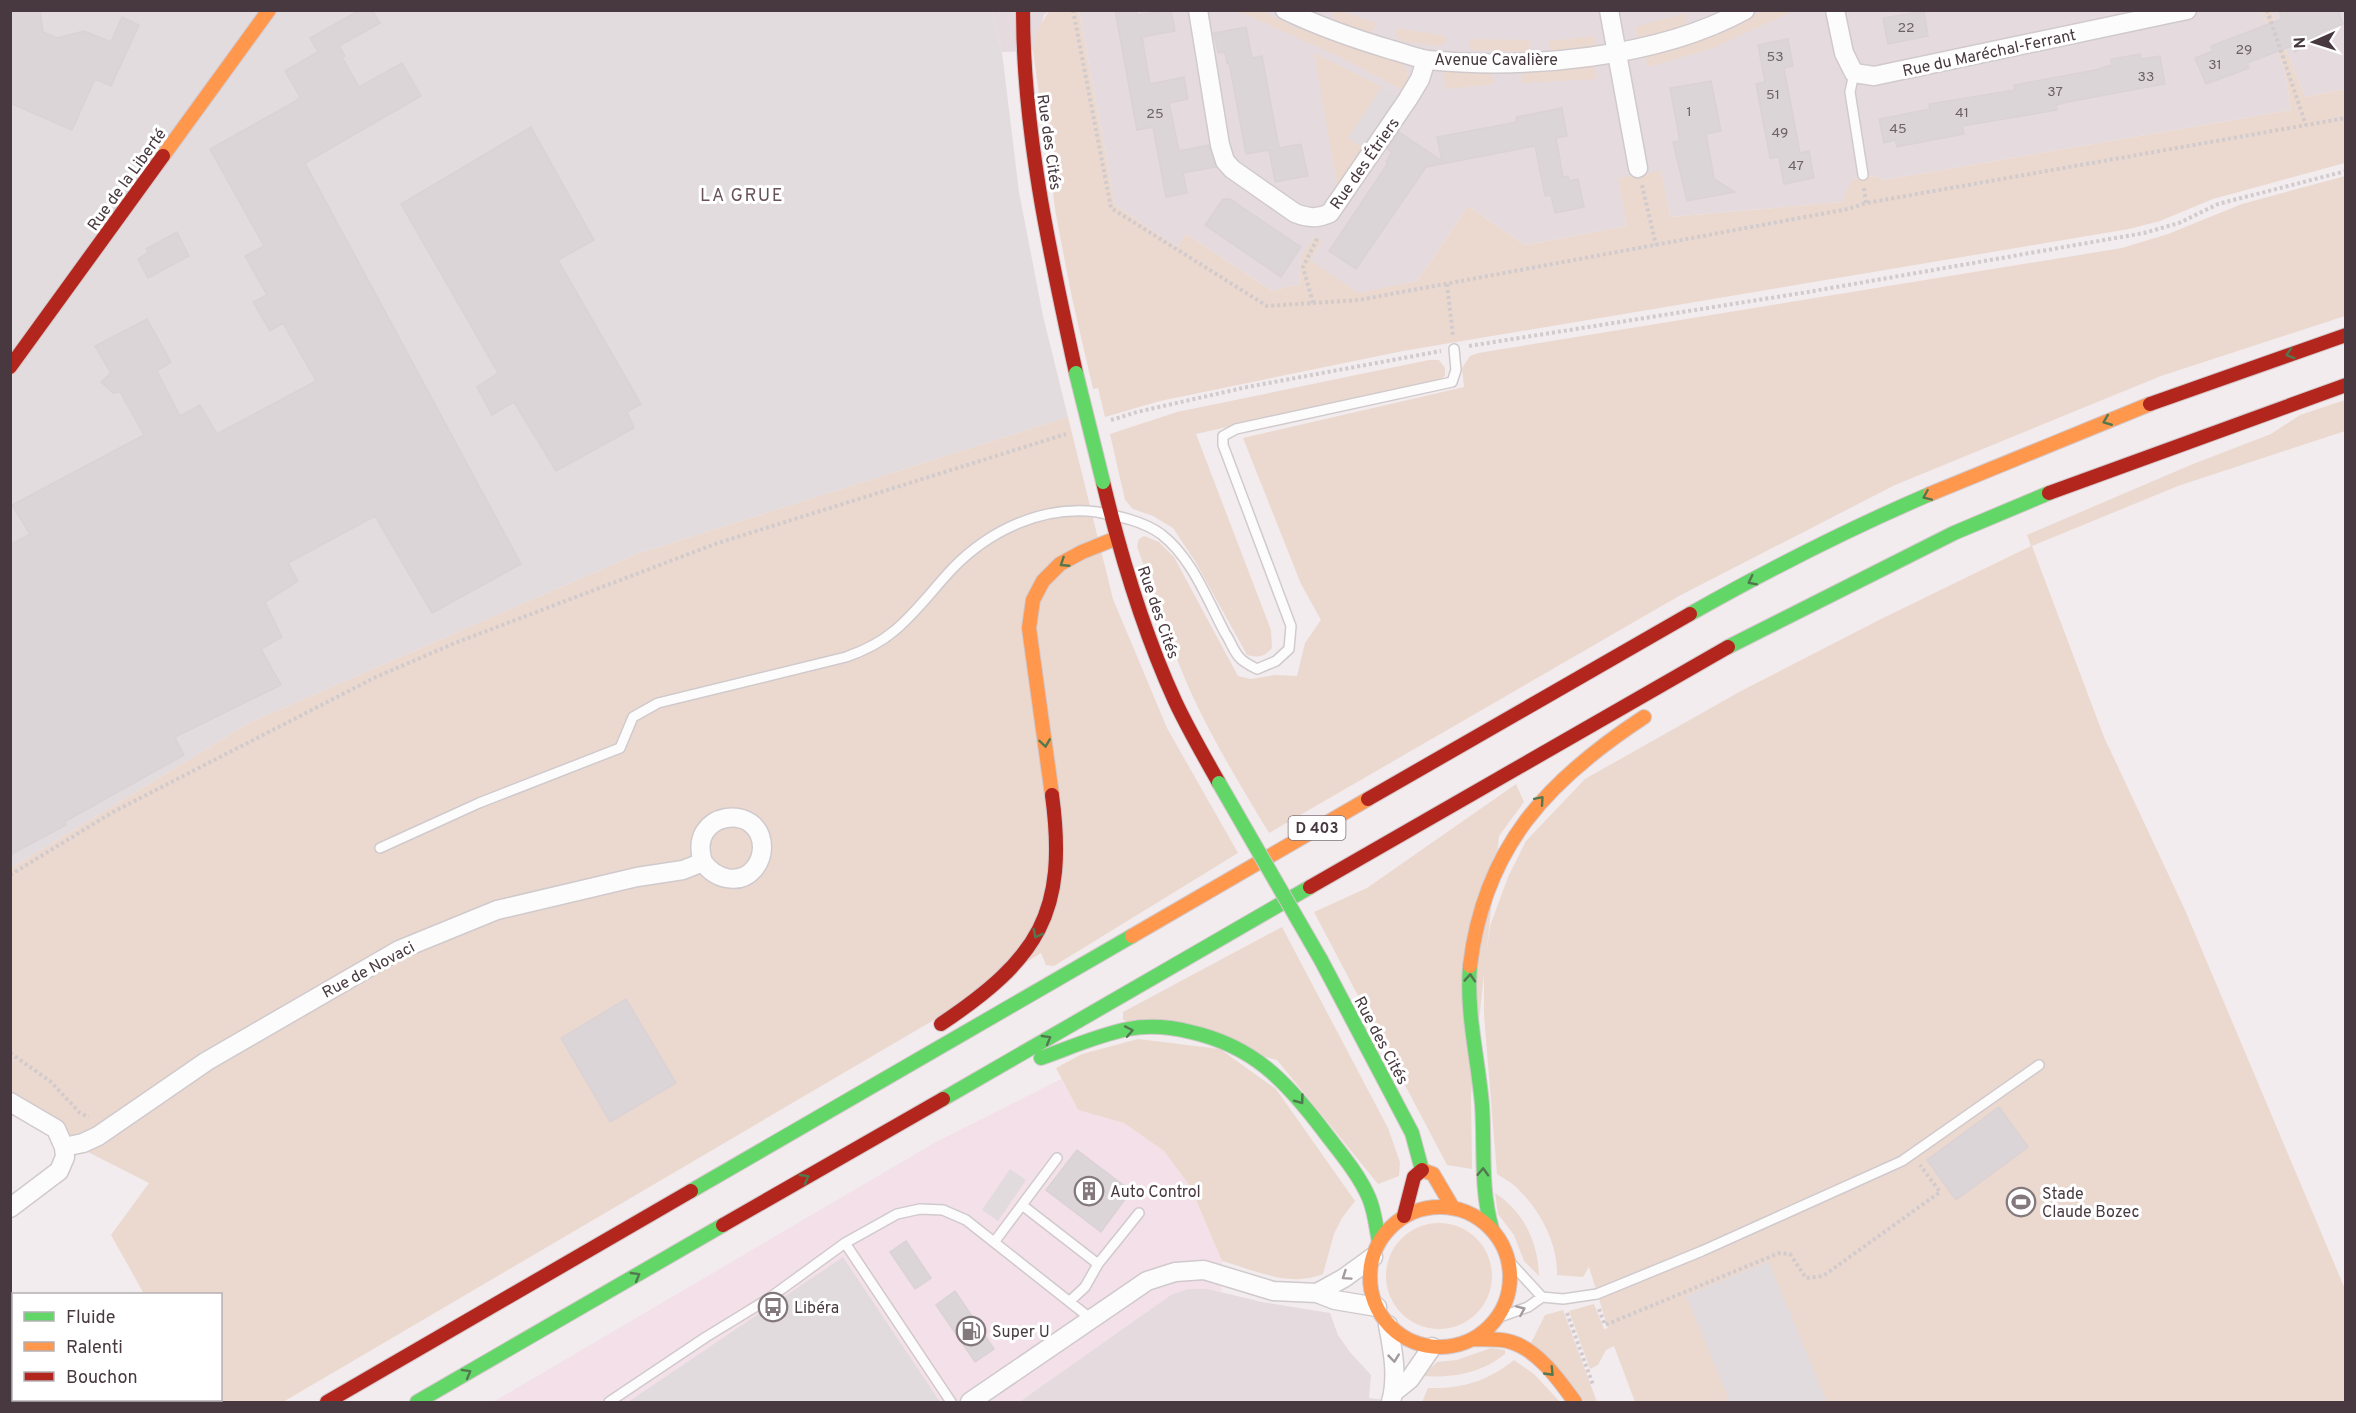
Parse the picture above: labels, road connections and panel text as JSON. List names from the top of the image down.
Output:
{
  "streets": {
    "main road": ["Rue des Cités", "Rue de la Liberté", "D 403"],
    "street": [
      "Rue du Maréchal-Ferrant",
      "Avenue Cavalière",
      "Rue des Étriers",
      "Rue de Novaci"
    ]
  },
  "crossings": [
    ["Avenue Cavalière", "Rue des Étriers"]
  ],
  "districts": ["LA GRUE"],
  "places": {
    "building": ["Auto Control"],
    "sports": ["Stade Claude Bozec"],
    "bus stop": ["Libéra"],
    "fuel station": ["Super U"]
  },
  "house_numbers": [
    "22",
    "29",
    "53",
    "31",
    "33",
    "37",
    "51",
    "1",
    "41",
    "25",
    "45",
    "49",
    "47"
  ],
  "legend": ["Fluide", "Ralenti", "Bouchon"],
  "north": "left"
}
